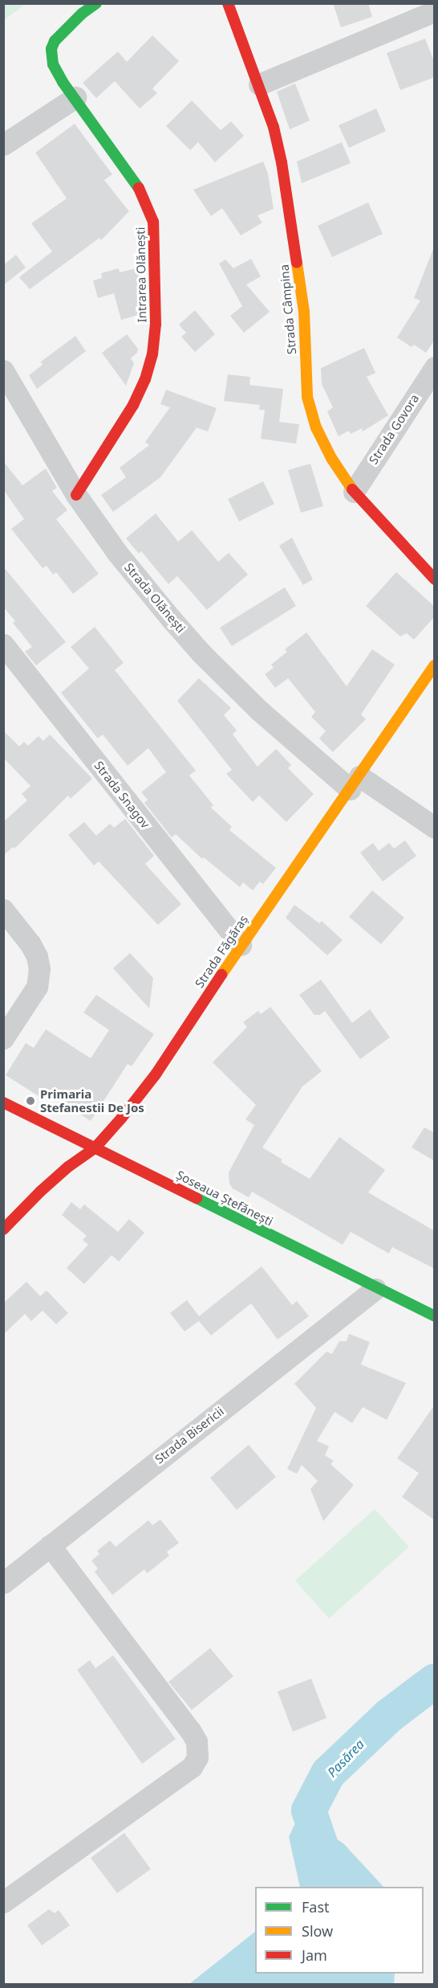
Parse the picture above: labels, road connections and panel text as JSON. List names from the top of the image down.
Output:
{
  "streets": {
    "street": [
      "Intrarea Olănești",
      "Strada Câmpina",
      "Strada Govora",
      "Strada Olănești",
      "Strada Snagov",
      "Strada Făgăraș",
      "Șoseaua Ștefănești",
      "Strada Bisericii"
    ]
  },
  "crossings": [
    ["Intrarea Olănești", "Strada Olănești"],
    ["Strada Câmpina", "Strada Govora"],
    ["Strada Olănești", "Strada Făgăraș"],
    ["Strada Snagov", "Strada Făgăraș"],
    ["Strada Făgăraș", "Șoseaua Ștefănești"],
    ["Șoseaua Ștefănești", "Strada Bisericii"]
  ],
  "water": ["Pasărea"],
  "places": ["Primaria Stefanestii De Jos"],
  "legend": ["Fast", "Slow", "Jam"]
}
